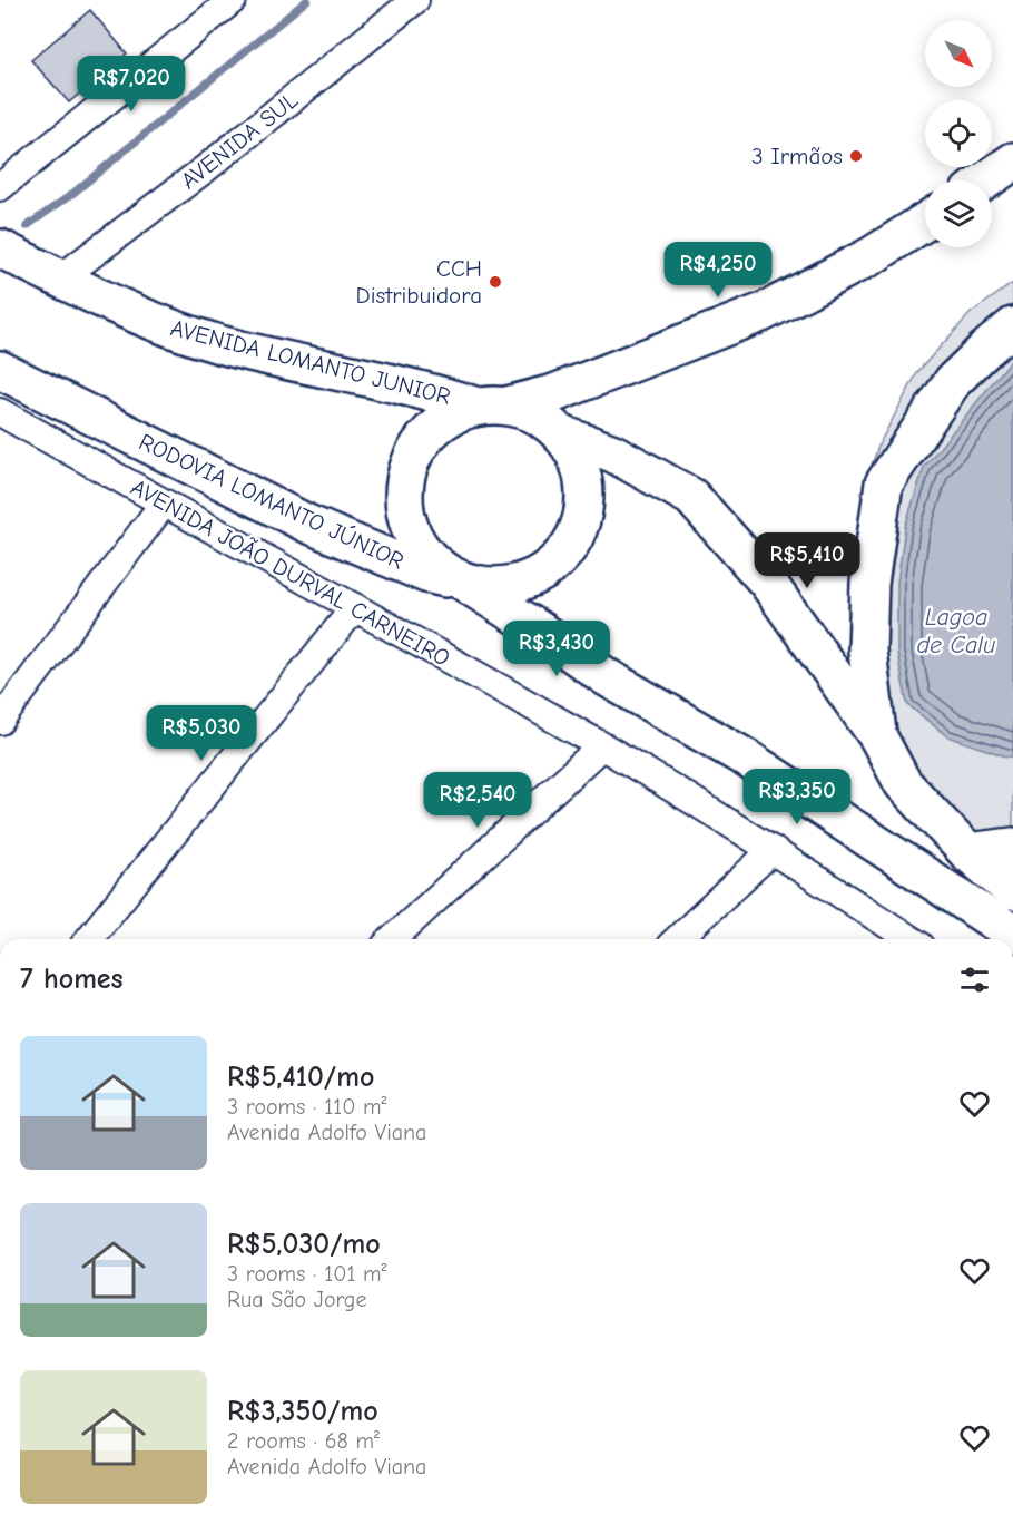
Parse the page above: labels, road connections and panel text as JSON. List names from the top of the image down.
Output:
{
  "streets": {
    "main road": ["AVENIDA LOMANTO JUNIOR", "RODOVIA LOMANTO JÚNIOR"],
    "street": ["AVENIDA SUL", "AVENIDA JOÃO DURVAL CARNEIRO"]
  },
  "crossings": [
    ["AVENIDA SUL", "AVENIDA LOMANTO JUNIOR"],
    ["AVENIDA LOMANTO JUNIOR", "RODOVIA LOMANTO JÚNIOR"]
  ],
  "water": ["Lagoa de Calu"],
  "places": ["3 Irmãos", "CCH Distribuidora"],
  "north": "bottom right",
  "page": {
    "price": [
      "R$7,020",
      "R$4,250",
      "R$5,410",
      "R$3,430",
      "R$5,030",
      "R$3,350",
      "R$2,540"
    ],
    "heading": "7 homes",
    "list": [
      {
        "name": "R$5,410/mo",
        "note": "3 rooms · 110 m² · Avenida Adolfo Viana"
      },
      {
        "name": "R$5,030/mo",
        "note": "3 rooms · 101 m² · Rua São Jorge"
      },
      {
        "name": "R$3,350/mo",
        "note": "2 rooms · 68 m² · Avenida Adolfo Viana"
      }
    ]
  }
}
